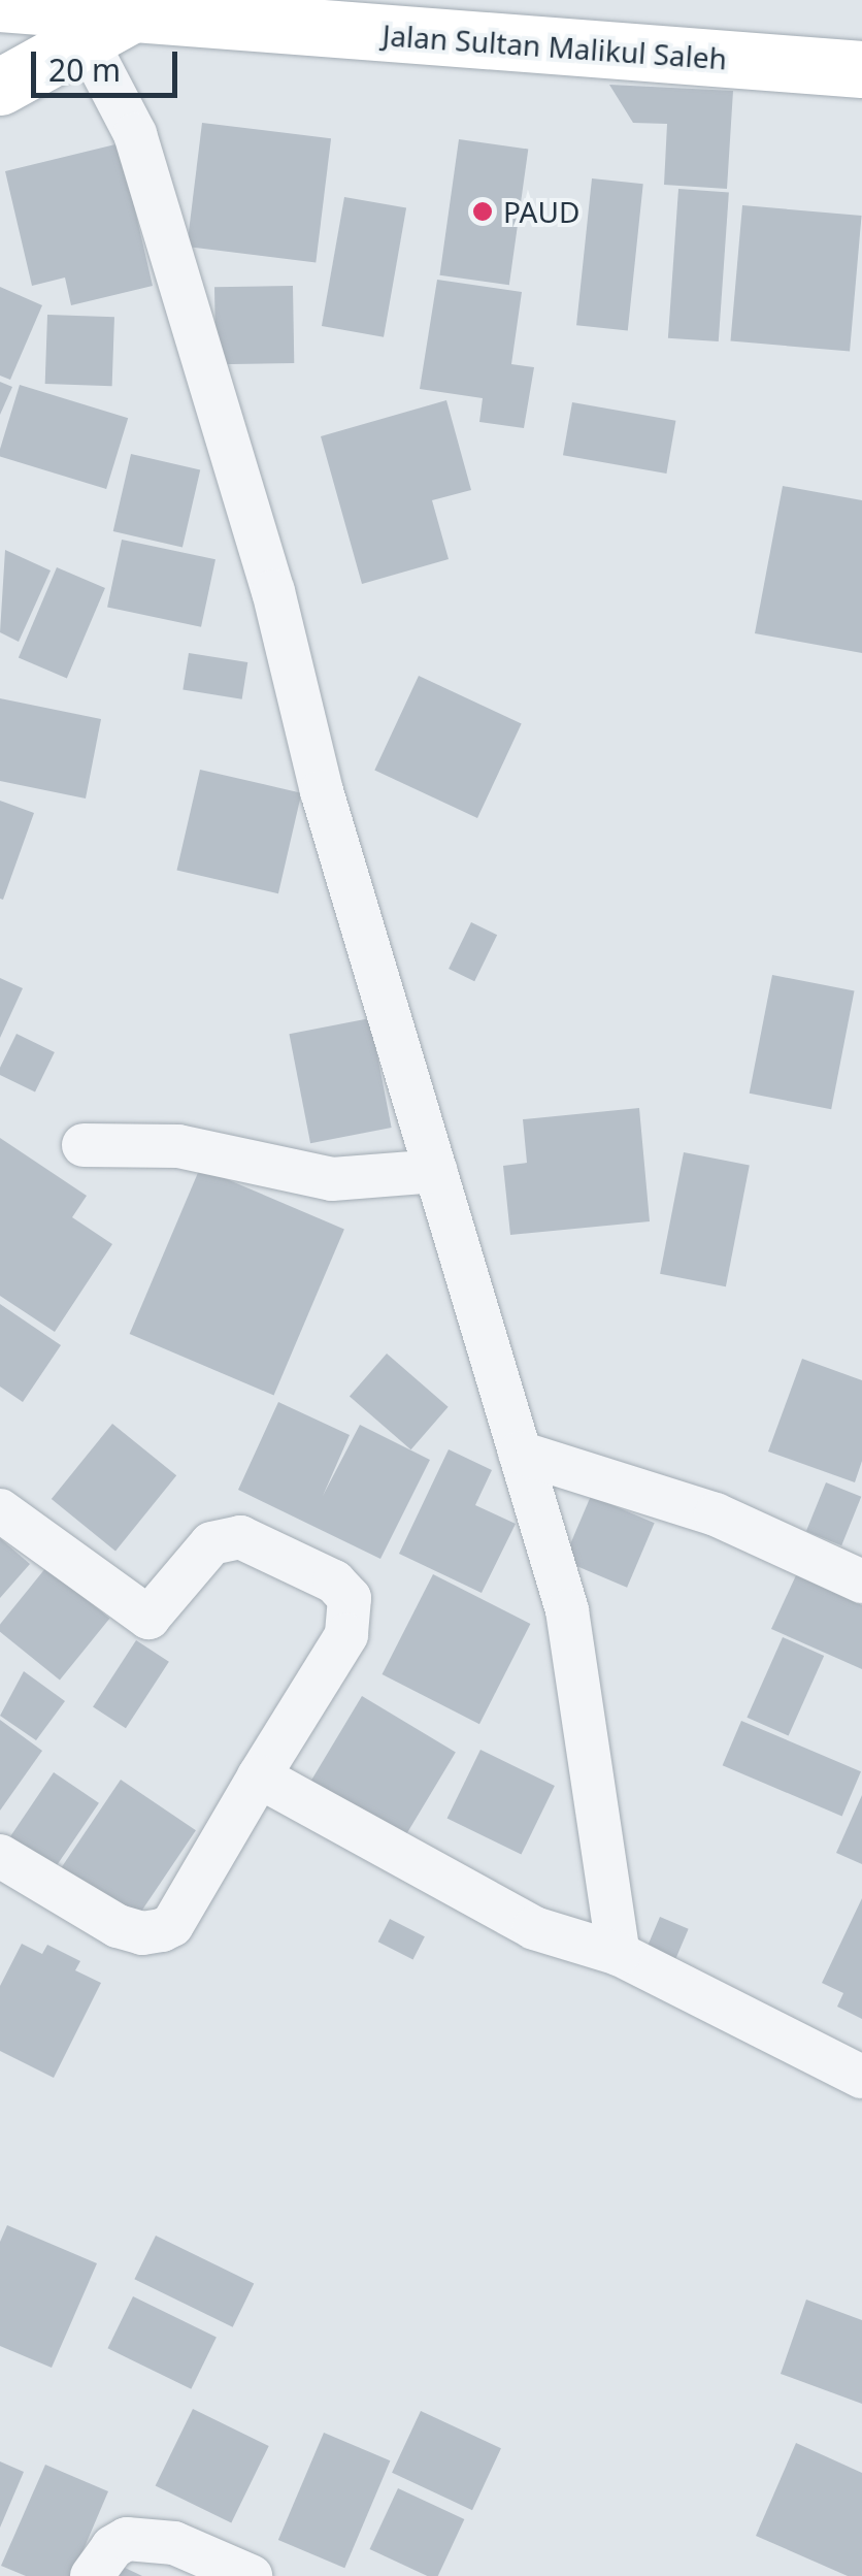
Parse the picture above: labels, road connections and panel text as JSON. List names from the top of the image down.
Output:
{
  "streets": {
    "main road": ["Jalan Sultan Malikul Saleh"]
  },
  "places": ["PAUD"],
  "scale_bar": "20 m"
}
